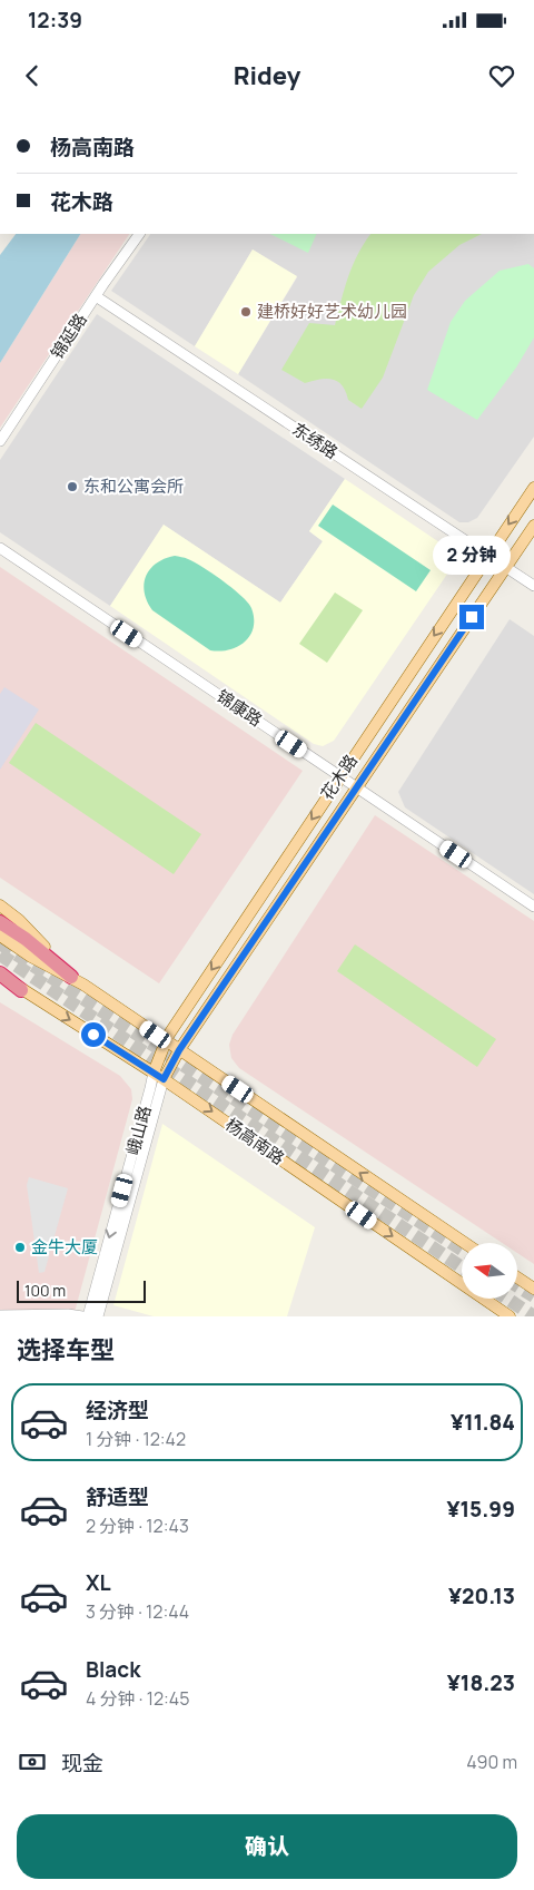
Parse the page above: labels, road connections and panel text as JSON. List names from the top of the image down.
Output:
{
  "streets": {
    "main road": ["花木路", "杨高南路"],
    "street": [
      "锦延路",
      "东绣路",
      "锦康路",
      "峨山路"
    ]
  },
  "crossings": [
    ["锦延路", "东绣路"],
    ["东绣路", "花木路"],
    ["锦康路", "花木路"],
    ["花木路", "峨山路"],
    ["花木路", "杨高南路"],
    ["峨山路", "杨高南路"]
  ],
  "places": ["建桥好好艺术幼儿园", "东和公寓会所", "金牛大厦"],
  "scale_bar": "100 m",
  "north": "left",
  "page": {
    "status": "12:39",
    "header": "Ridey",
    "banner": ["杨高南路", "花木路"],
    "bubble": "2 分钟",
    "scale": "100 m",
    "heading": "选择车型",
    "list": [
      {
        "name": "经济型",
        "note": "1 分钟 · 12:42",
        "value": "¥11.84"
      },
      {
        "name": "舒适型",
        "note": "2 分钟 · 12:43",
        "value": "¥15.99"
      },
      {
        "name": "XL",
        "note": "3 分钟 · 12:44",
        "value": "¥20.13"
      },
      {
        "name": "Black",
        "note": "4 分钟 · 12:45",
        "value": "¥18.23"
      }
    ],
    "pay": ["现金", "490 m"],
    "buttons": "确认"
  }
}
